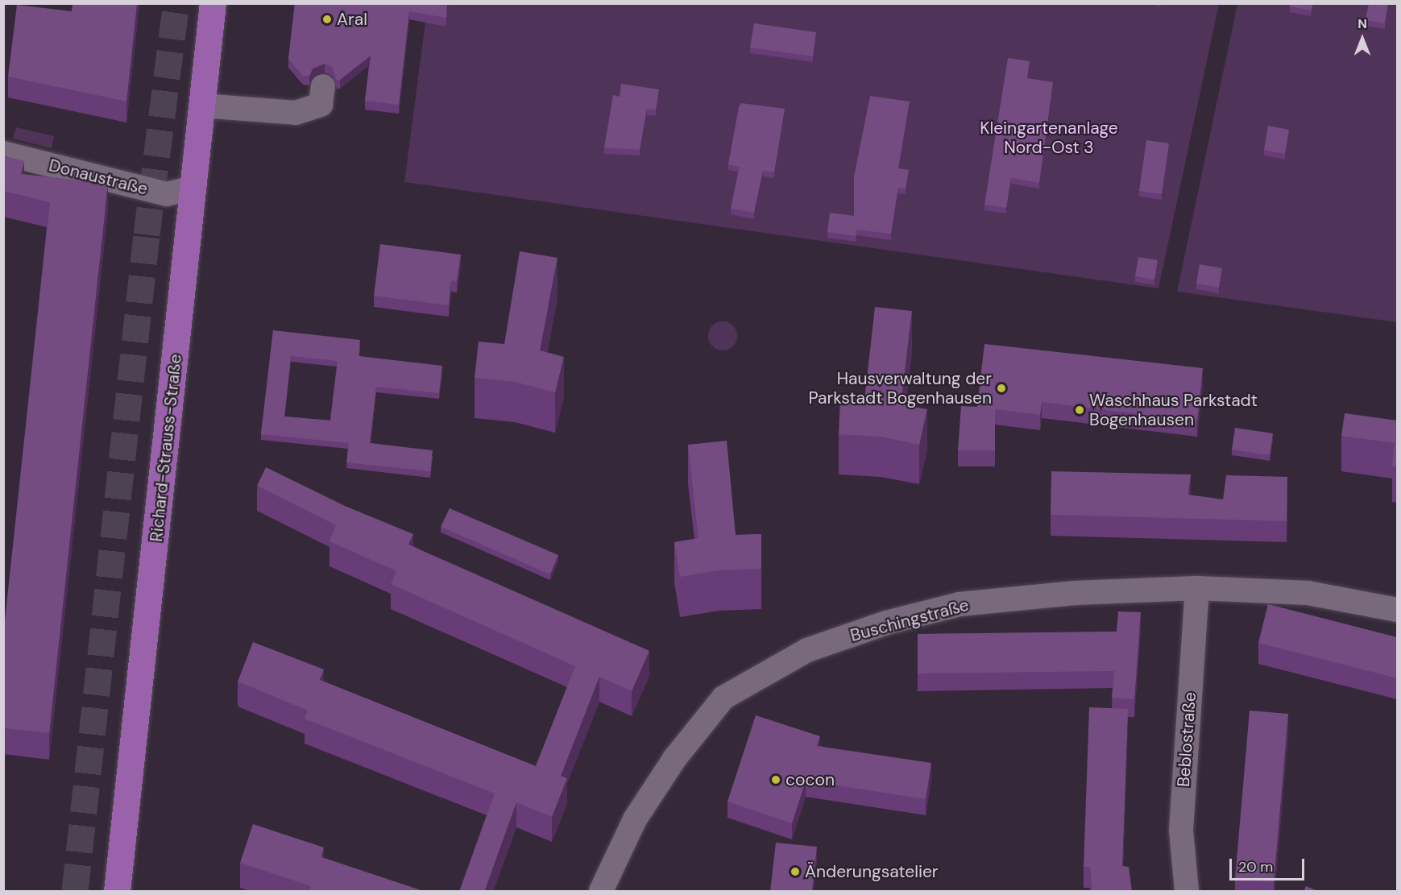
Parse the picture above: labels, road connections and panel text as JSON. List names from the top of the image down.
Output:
{
  "streets": {
    "main road": ["Richard-Strauss-Straße"],
    "street": ["Donaustraße", "Buschingstraße", "Beblostraße"]
  },
  "crossings": [
    ["Donaustraße", "Richard-Strauss-Straße"],
    ["Buschingstraße", "Beblostraße"]
  ],
  "parks": ["Kleingartenanlage Nord-Ost 3"],
  "places": [
    "Aral",
    "Hausverwaltung der Parkstadt Bogenhausen",
    "Waschhaus Parkstadt Bogenhausen",
    "cocon",
    "Änderungsatelier"
  ],
  "scale_bar": "20 m",
  "north": "top"
}
